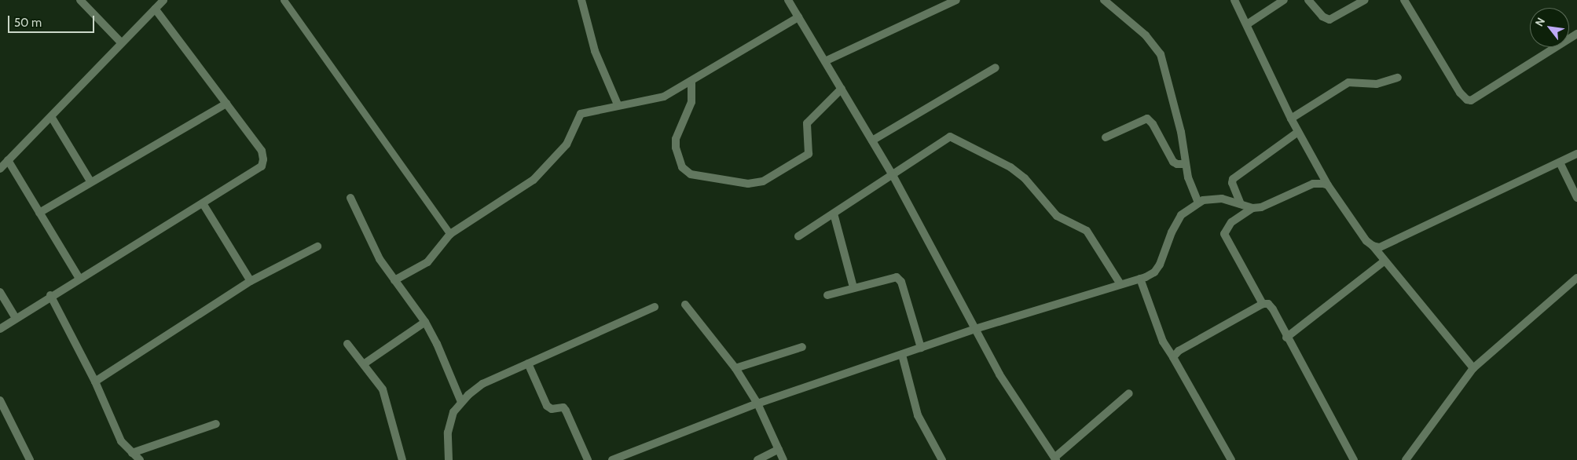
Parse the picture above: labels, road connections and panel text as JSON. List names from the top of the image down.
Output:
{
  "scale_bar": "50 m",
  "north": "top left"
}
